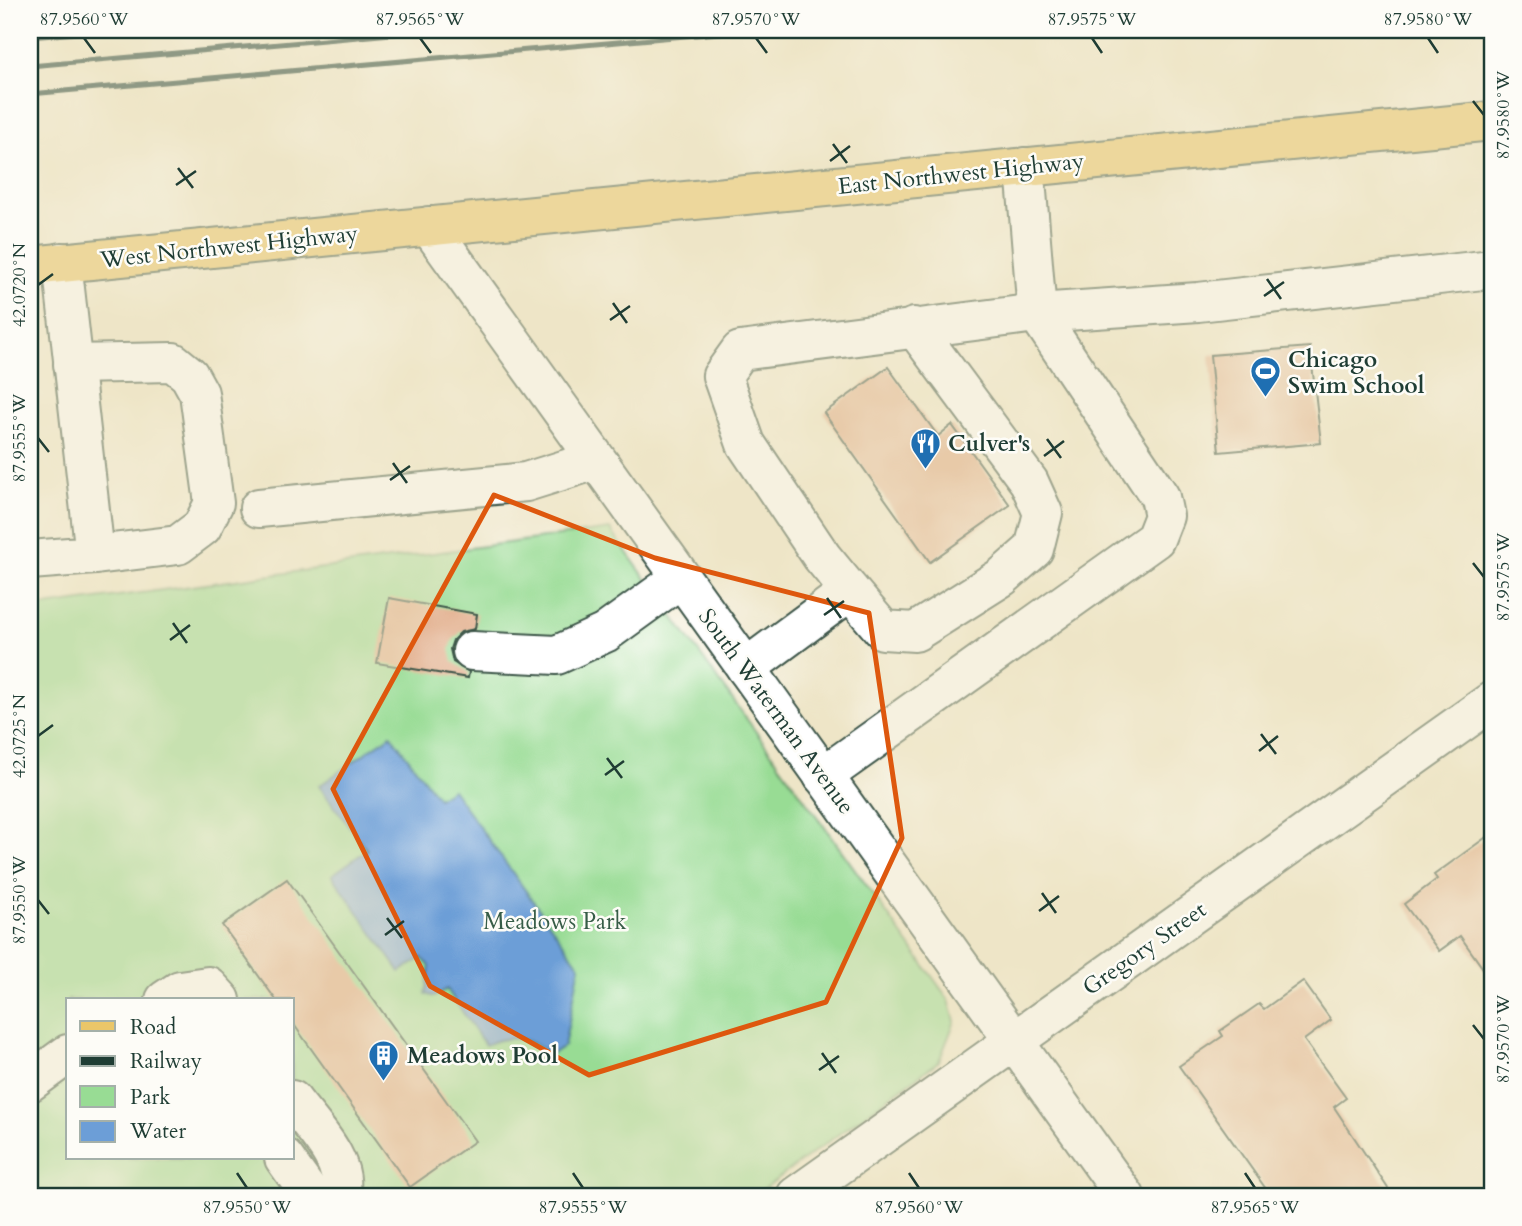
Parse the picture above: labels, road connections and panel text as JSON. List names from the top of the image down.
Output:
{
  "streets": {
    "main road": ["East Northwest Highway", "West Northwest Highway"],
    "street": ["South Waterman Avenue", "Gregory Street"]
  },
  "crossings": [
    ["East Northwest Highway", "West Northwest Highway"],
    ["East Northwest Highway", "South Waterman Avenue"],
    ["West Northwest Highway", "South Waterman Avenue"],
    ["South Waterman Avenue", "Gregory Street"]
  ],
  "parks": ["Meadows Park"],
  "places": {
    "sports": ["Chicago Swim School"],
    "restaurant": ["Culver's"],
    "building": ["Meadows Pool"]
  },
  "legend": [
    "Road",
    "Railway",
    "Park",
    "Water"
  ],
  "coordinates": [
    "87.9560°W",
    "87.9565°W",
    "87.9570°W",
    "87.9575°W",
    "87.9580°W",
    "42.0720°N",
    "87.9555°W",
    "42.0725°N",
    "87.9550°W"
  ]
}
